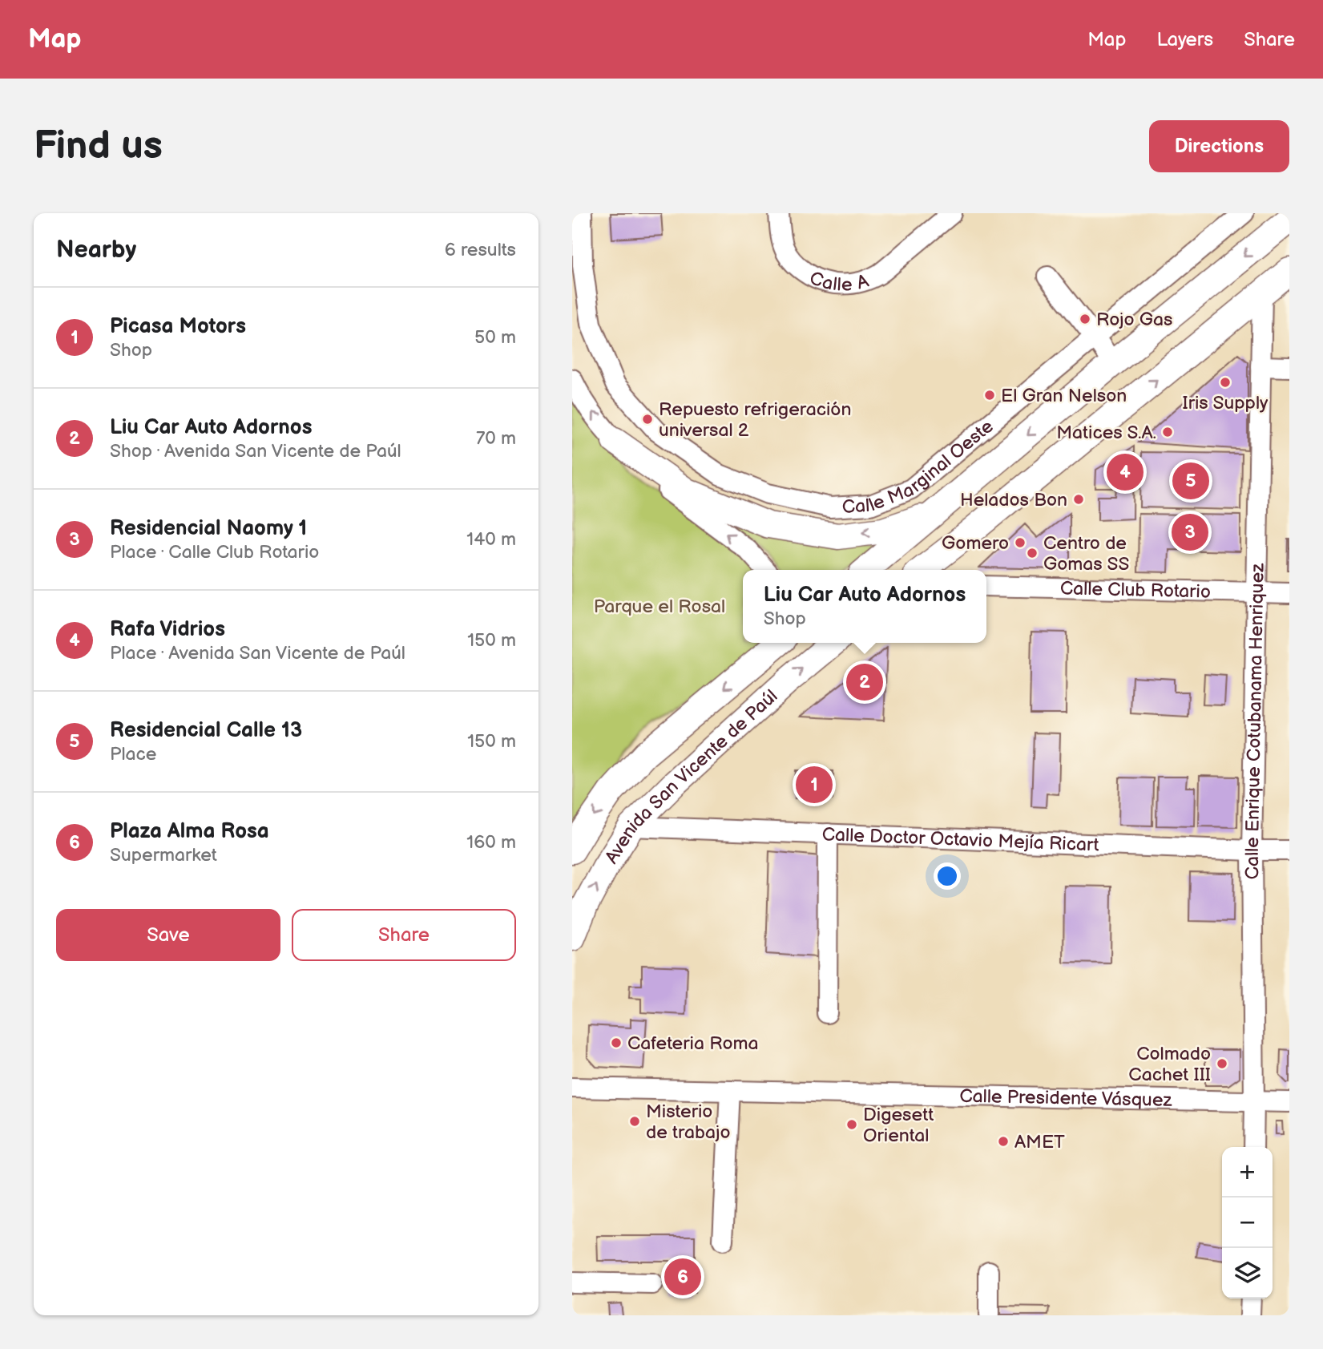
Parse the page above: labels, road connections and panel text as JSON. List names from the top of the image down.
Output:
{
  "streets": {
    "main road": ["Avenida San Vicente de Paúl"],
    "street": [
      "Calle A",
      "Calle Marginal Oeste",
      "Calle Club Rotario",
      "Calle Enrique Cotubanama Henriquez",
      "Calle Doctor Octavio Mejía Ricart",
      "Calle Presidente Vásquez"
    ]
  },
  "crossings": [
    ["Calle Club Rotario", "Calle Enrique Cotubanama Henriquez"],
    ["Calle Enrique Cotubanama Henriquez", "Calle Doctor Octavio Mejía Ricart"],
    ["Calle Enrique Cotubanama Henriquez", "Calle Presidente Vásquez"],
    ["Avenida San Vicente de Paúl", "Calle Doctor Octavio Mejía Ricart"]
  ],
  "parks": ["Parque el Rosal"],
  "places": [
    "Rojo Gas",
    "Iris Supply",
    "El Gran Nelson",
    "Repuesto refrigeración universal 2",
    "Matices S.A.",
    "Helados Bon",
    "Gomero",
    "Centro de Gomas SS",
    "Cafeteria Roma",
    "Colmado Cachet III",
    "Misterio de trabajo",
    "Digesett Oriental",
    "AMET"
  ],
  "page": {
    "header": "Map",
    "nav": ["Map", "Layers", "Share"],
    "buttons": [
      "Directions",
      ["Save", "Share"]
    ],
    "title": "Find us",
    "heading": ["Nearby", "6 results"],
    "list": [
      {
        "mark": "1",
        "name": "Picasa Motors",
        "note": "Shop",
        "value": "50 m"
      },
      {
        "mark": "2",
        "name": "Liu Car Auto Adornos",
        "note": "Shop · Avenida San Vicente de Paúl",
        "value": "70 m"
      },
      {
        "mark": "3",
        "name": "Residencial Naomy 1",
        "note": "Place · Calle Club Rotario",
        "value": "140 m"
      },
      {
        "mark": "4",
        "name": "Rafa Vidrios",
        "note": "Place · Avenida San Vicente de Paúl",
        "value": "150 m"
      },
      {
        "mark": "5",
        "name": "Residencial Calle 13",
        "note": "Place",
        "value": "150 m"
      },
      {
        "mark": "6",
        "name": "Plaza Alma Rosa",
        "note": "Supermarket",
        "value": "160 m"
      }
    ],
    "pins": [
      "4",
      "5",
      "3",
      "2",
      "1",
      "6"
    ],
    "popup": ["Liu Car Auto Adornos", "Shop"],
    "map_buttons": ["+", "−"]
  }
}
